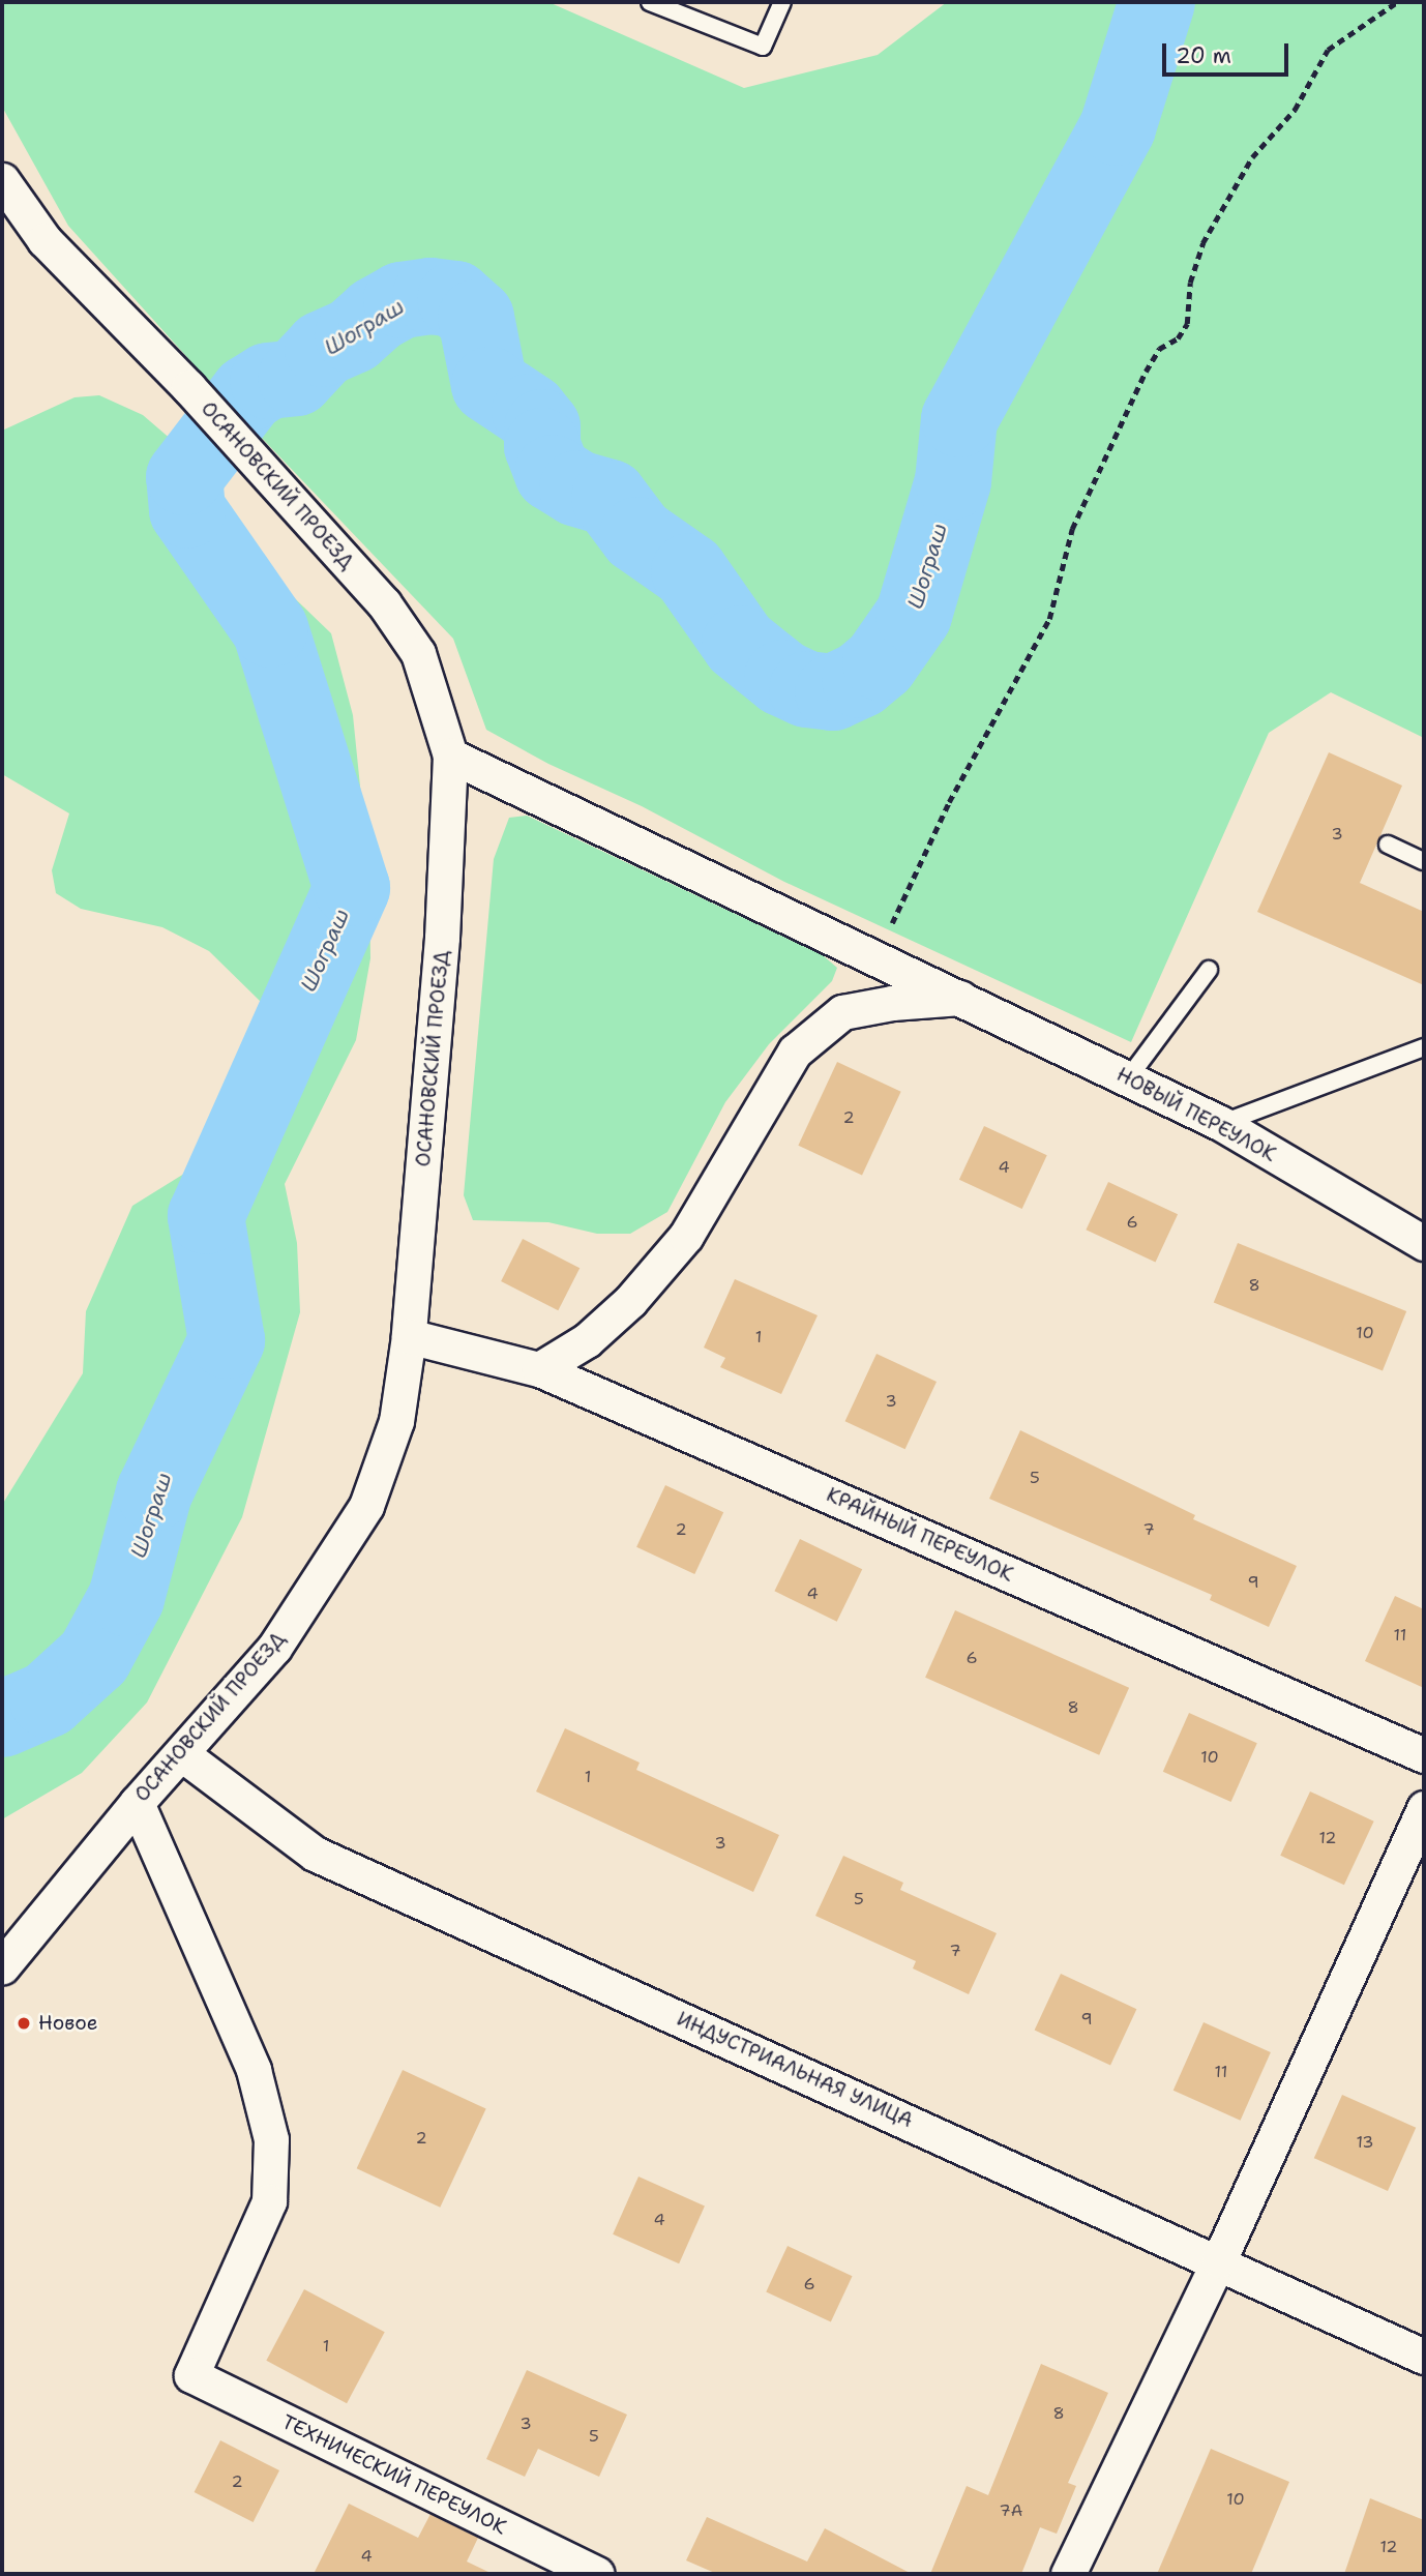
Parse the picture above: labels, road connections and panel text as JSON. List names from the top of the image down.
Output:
{
  "streets": {
    "street": [
      "ОСАНОВСКИЙ ПРОЕЗД",
      "НОВЫЙ ПЕРЕУЛОК",
      "КРАЙНЫЙ ПЕРЕУЛОК",
      "ИНДУСТРИАЛЬНАЯ УЛИЦА",
      "ТЕХНИЧЕСКИЙ ПЕРЕУЛОК"
    ]
  },
  "crossings": [
    ["ОСАНОВСКИЙ ПРОЕЗД", "НОВЫЙ ПЕРЕУЛОК"],
    ["ОСАНОВСКИЙ ПРОЕЗД", "КРАЙНЫЙ ПЕРЕУЛОК"],
    ["ОСАНОВСКИЙ ПРОЕЗД", "ИНДУСТРИАЛЬНАЯ УЛИЦА"],
    ["ОСАНОВСКИЙ ПРОЕЗД", "ТЕХНИЧЕСКИЙ ПЕРЕУЛОК"]
  ],
  "water": ["Шограш"],
  "places": ["Новое"],
  "house_numbers": [
    "3",
    "2",
    "4",
    "6",
    "8",
    "10",
    "1",
    "3",
    "5",
    "2",
    "7",
    "9",
    "4",
    "11",
    "6",
    "8",
    "10",
    "1",
    "12",
    "3",
    "5",
    "7",
    "9",
    "11",
    "2",
    "13",
    "4",
    "6",
    "1",
    "8",
    "3",
    "5",
    "2",
    "10",
    "7А",
    "12",
    "4"
  ],
  "scale_bar": "20 m"
}
